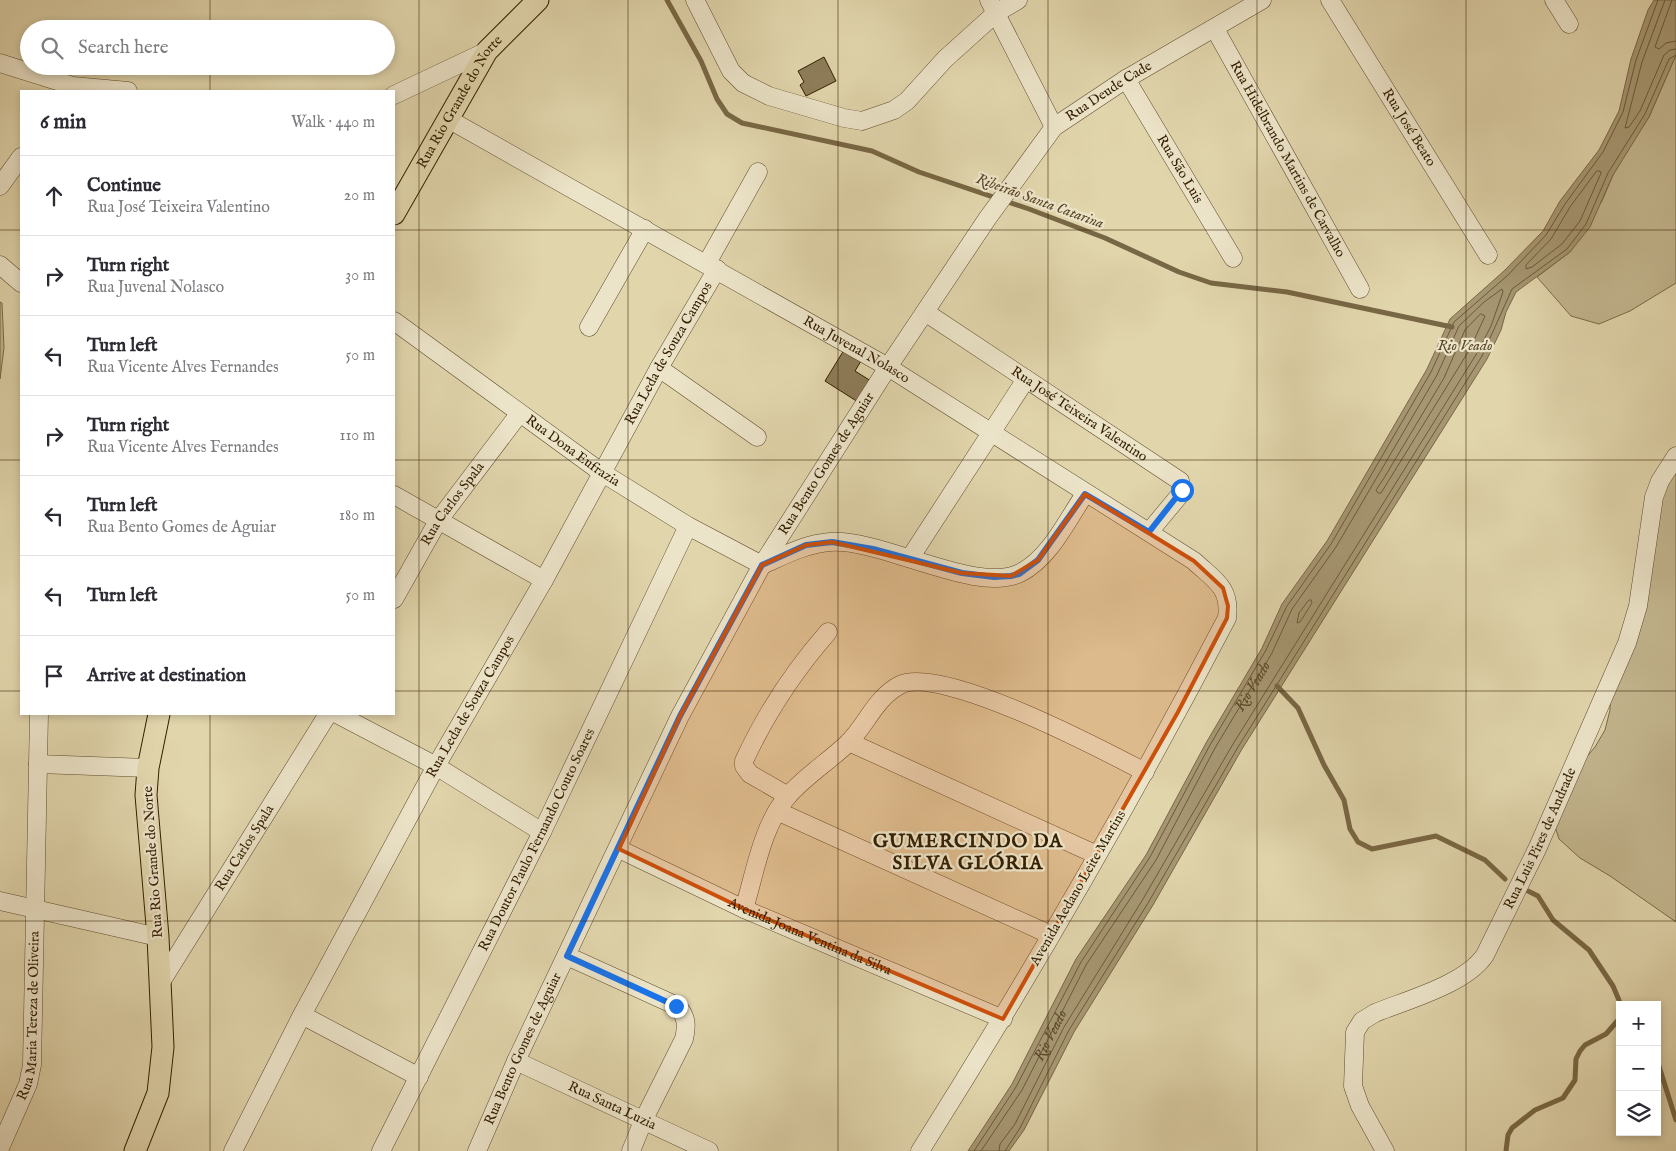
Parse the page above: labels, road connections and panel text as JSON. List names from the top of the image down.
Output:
{
  "streets": {
    "main road": ["Rua Rio Grande do Norte"],
    "street": [
      "Rua Deude Cade",
      "Rua José Beato",
      "Rua Hidelbrando Martins de Carvalho",
      "Rua São Luis",
      "Rua Juvenal Nolasco",
      "Rua Leda de Souza Campos",
      "Rua José Teixeira Valentino",
      "Rua Dona Eufrazia",
      "Rua Bento Gomes de Aguiar",
      "Rua Carlos Spala",
      "Rua Luis Pires de Andrade",
      "Rua Doutor Paulo Fernando Couto Soares",
      "Avenida Aedano Leite Martins",
      "Avenida Joana Ventina da Silva",
      "Rua Maria Tereza de Oliveira",
      "Rua Santa Luzia"
    ]
  },
  "crossings": [
    ["Rua Deude Cade", "Rua Hidelbrando Martins de Carvalho"],
    ["Rua Deude Cade", "Rua São Luis"],
    ["Rua Deude Cade", "Rua Bento Gomes de Aguiar"],
    ["Rua Rio Grande do Norte", "Rua Juvenal Nolasco"],
    ["Rua Rio Grande do Norte", "Rua Carlos Spala"],
    ["Rua Juvenal Nolasco", "Rua Leda de Souza Campos"],
    ["Rua Juvenal Nolasco", "Rua José Teixeira Valentino"],
    ["Rua Juvenal Nolasco", "Rua Bento Gomes de Aguiar"],
    ["Rua Juvenal Nolasco", "Avenida Aedano Leite Martins"],
    ["Rua Leda de Souza Campos", "Rua Dona Eufrazia"],
    ["Rua José Teixeira Valentino", "Rua Bento Gomes de Aguiar"],
    ["Rua Dona Eufrazia", "Rua Bento Gomes de Aguiar"],
    ["Rua Dona Eufrazia", "Rua Carlos Spala"],
    ["Rua Dona Eufrazia", "Rua Doutor Paulo Fernando Couto Soares"],
    ["Rua Bento Gomes de Aguiar", "Avenida Joana Ventina da Silva"],
    ["Rua Bento Gomes de Aguiar", "Rua Santa Luzia"],
    ["Avenida Aedano Leite Martins", "Avenida Joana Ventina da Silva"]
  ],
  "districts": ["GUMERCINDO DA SILVA GLÓRIA"],
  "water": ["Ribeirão Santa Catarina", "Rio Veado"],
  "page": {
    "search": "Search here",
    "heading": ["6 min", "Walk · 440 m"],
    "list": [
      ["Continue", "Rua José Teixeira Valentino", "20 m"],
      ["Turn right", "Rua Juvenal Nolasco", "30 m"],
      ["Turn left", "Rua Vicente Alves Fernandes", "50 m"],
      ["Turn right", "Rua Vicente Alves Fernandes", "110 m"],
      ["Turn left", "Rua Bento Gomes de Aguiar", "180 m"],
      ["Turn left", "50 m"],
      "Arrive at destination"
    ],
    "map_buttons": ["+", "−"]
  }
}
